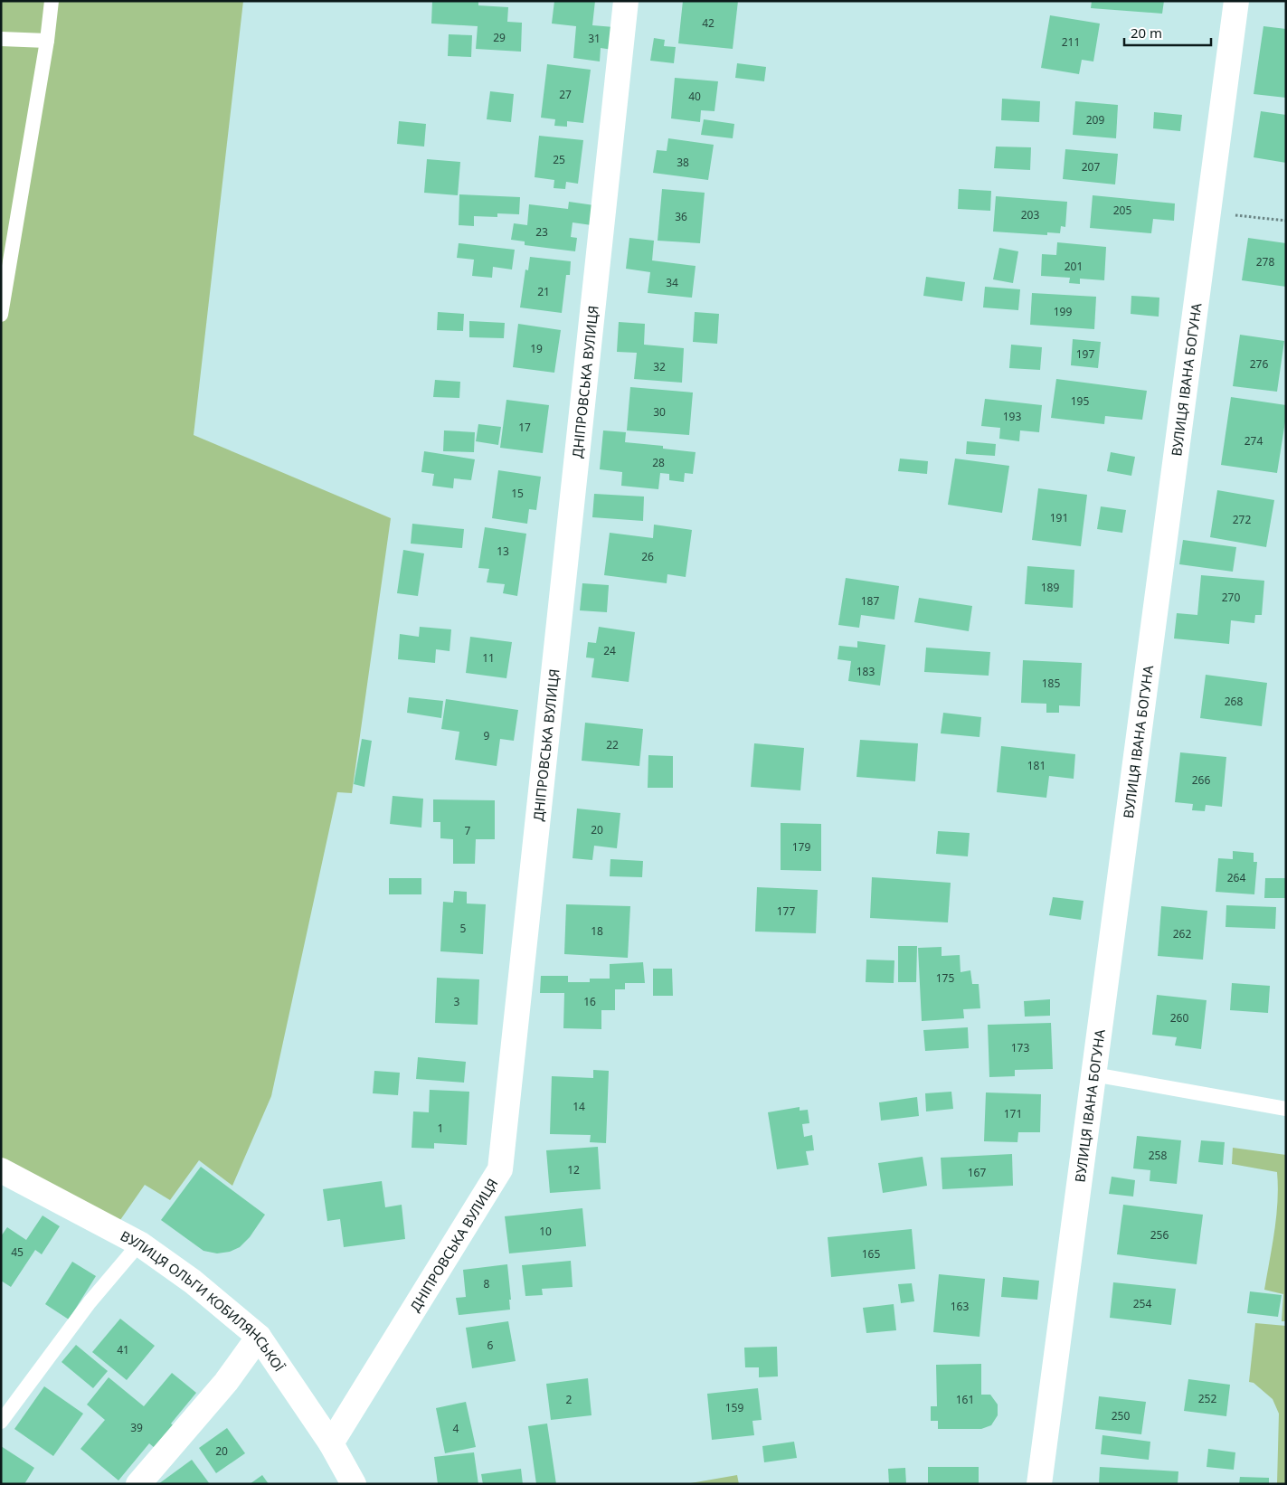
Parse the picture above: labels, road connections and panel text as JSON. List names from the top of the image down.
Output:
{
  "streets": {
    "street": ["ВУЛИЦЯ ІВАНА БОГУНА", "ДНІПРОВСЬКА ВУЛИЦЯ", "ВУЛИЦЯ ОЛЬГИ КОБИЛЯНСЬКОЇ"]
  },
  "crossings": [
    ["ДНІПРОВСЬКА ВУЛИЦЯ", "ВУЛИЦЯ ОЛЬГИ КОБИЛЯНСЬКОЇ"]
  ],
  "house_numbers": [
    "42",
    "29",
    "31",
    "211",
    "27",
    "40",
    "209",
    "25",
    "38",
    "207",
    "205",
    "203",
    "36",
    "23",
    "278",
    "201",
    "34",
    "21",
    "199",
    "19",
    "197",
    "276",
    "32",
    "195",
    "30",
    "193",
    "17",
    "274",
    "28",
    "15",
    "191",
    "272",
    "13",
    "26",
    "189",
    "270",
    "187",
    "24",
    "11",
    "183",
    "185",
    "268",
    "9",
    "22",
    "181",
    "266",
    "20",
    "7",
    "179",
    "264",
    "177",
    "5",
    "18",
    "262",
    "175",
    "3",
    "16",
    "260",
    "173",
    "14",
    "171",
    "1",
    "258",
    "12",
    "167",
    "10",
    "256",
    "45",
    "165",
    "8",
    "254",
    "163",
    "6",
    "41",
    "252",
    "2",
    "161",
    "159",
    "250",
    "39",
    "4",
    "20"
  ],
  "scale_bar": "20 m"
}
